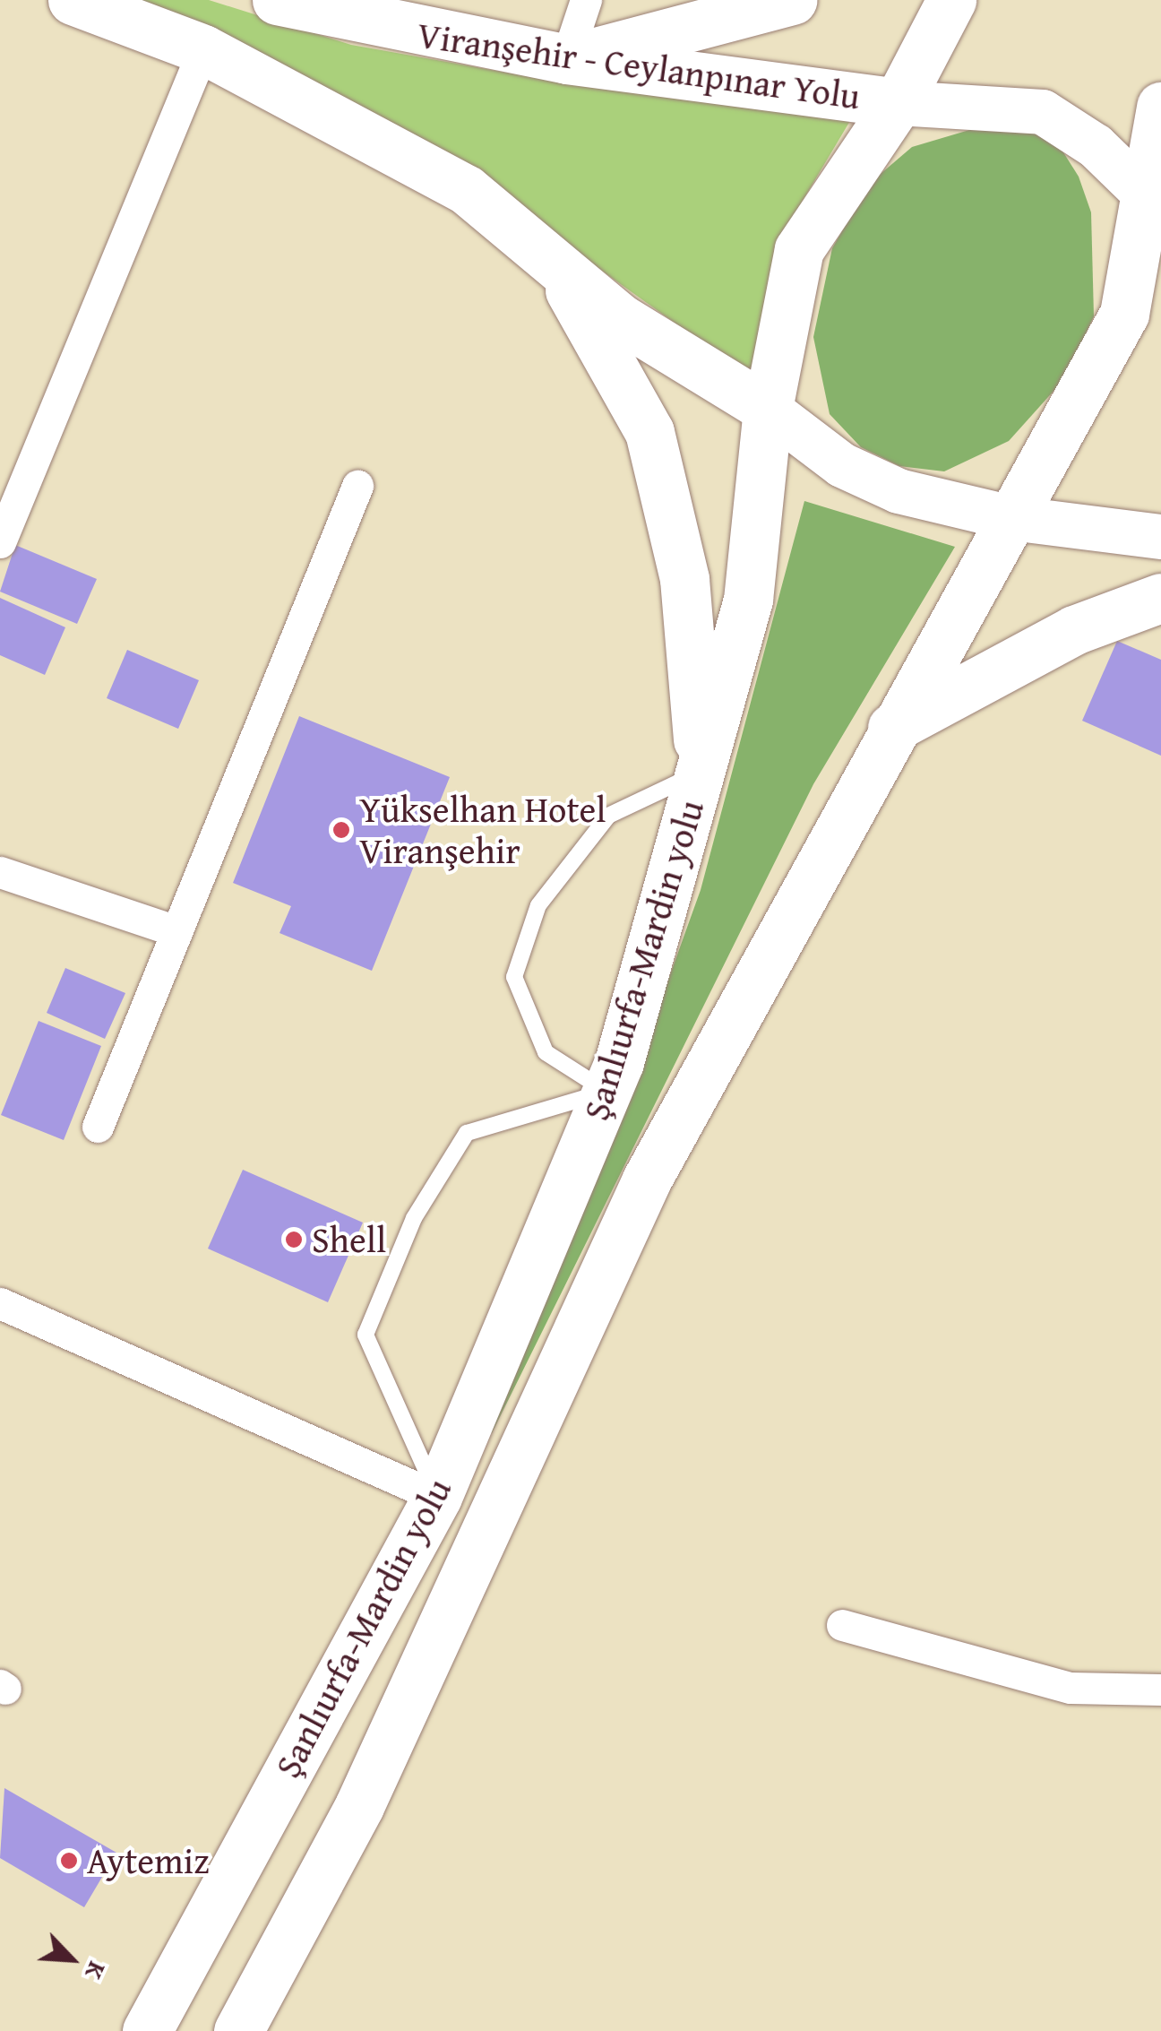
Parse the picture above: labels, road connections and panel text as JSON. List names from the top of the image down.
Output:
{
  "streets": {
    "highway": ["Viranşehir - Ceylanpınar Yolu", "Şanlıurfa-Mardin yolu"]
  },
  "crossings": [
    ["Viranşehir - Ceylanpınar Yolu", "Şanlıurfa-Mardin yolu"]
  ],
  "places": ["Yükselhan Hotel Viranşehir", "Shell", "Aytemiz"],
  "north": "bottom right"
}
